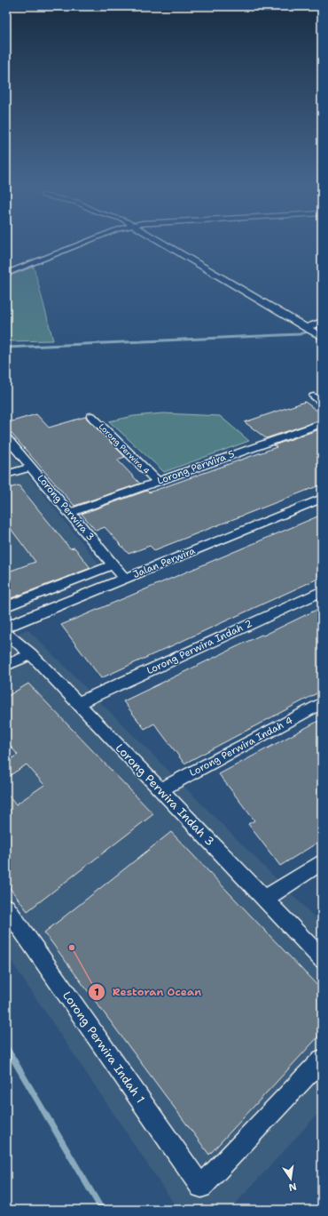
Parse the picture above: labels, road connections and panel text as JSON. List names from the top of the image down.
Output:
{
  "streets": {
    "street": [
      "Lorong Perwira 4",
      "Lorong Perwira 5",
      "Lorong Perwira 3",
      "Jalan Perwira",
      "Lorong Perwira Indah 2",
      "Lorong Perwira Indah 4",
      "Lorong Perwira Indah 3",
      "Lorong Perwira Indah 1"
    ]
  },
  "crossings": [
    ["Lorong Perwira 4", "Lorong Perwira 5"],
    ["Lorong Perwira 5", "Lorong Perwira 3"],
    ["Lorong Perwira 3", "Jalan Perwira"],
    ["Lorong Perwira Indah 2", "Lorong Perwira Indah 3"],
    ["Lorong Perwira Indah 4", "Lorong Perwira Indah 3"]
  ],
  "places": ["Restoran Ocean"],
  "north": "bottom"
}
